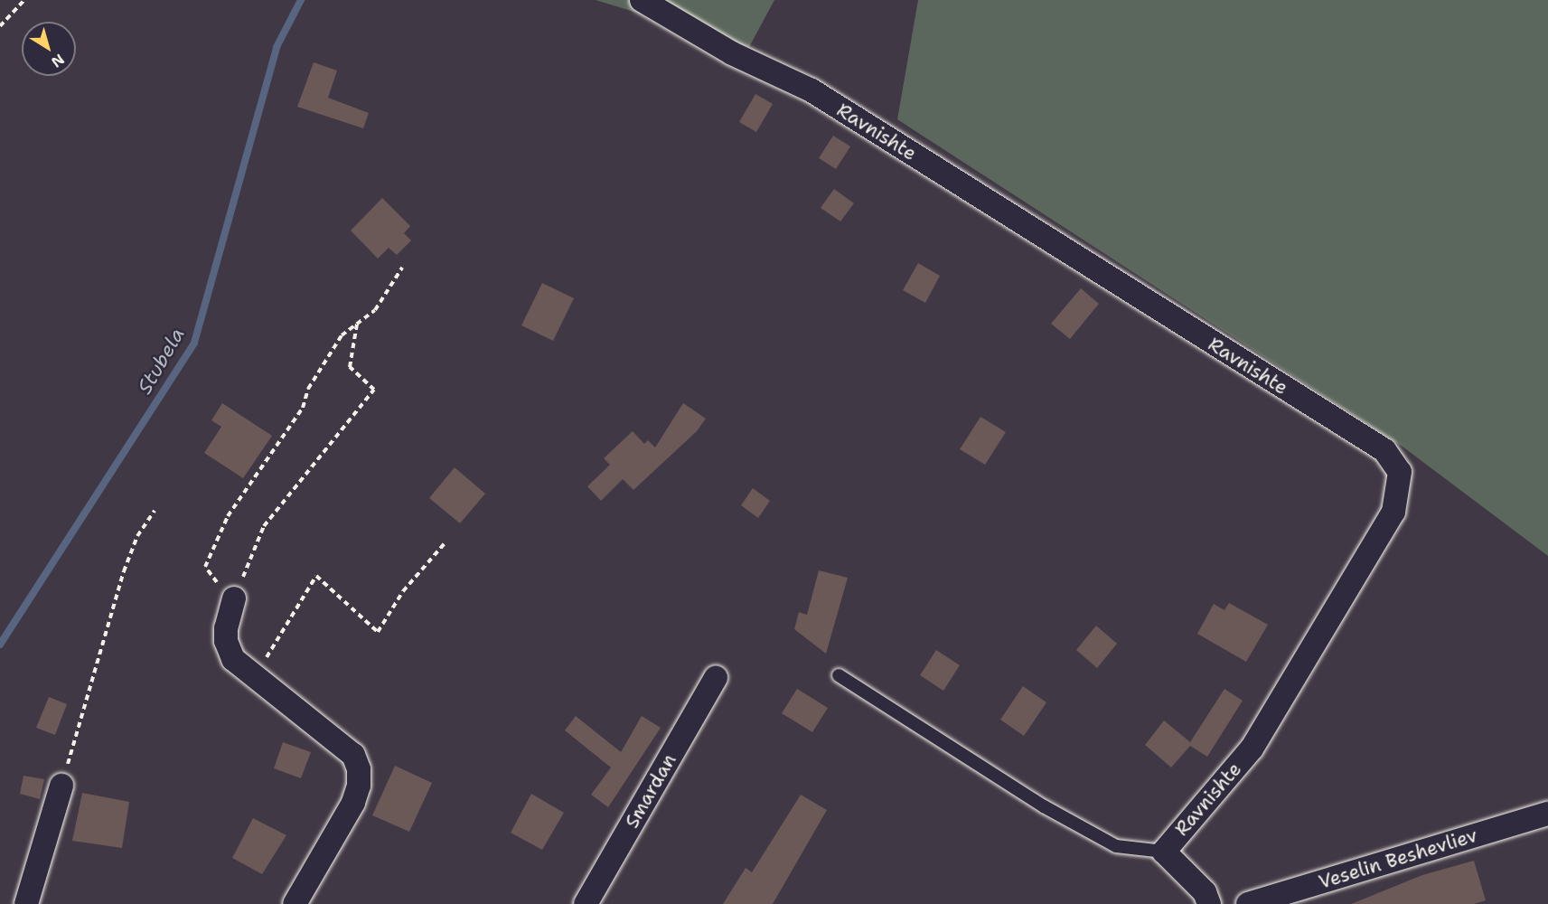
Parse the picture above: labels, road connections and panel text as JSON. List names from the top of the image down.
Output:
{
  "streets": {
    "street": ["Ravnishte", "Smardan", "Veselin Beshevliev"]
  },
  "water": ["Stubela"],
  "north": "bottom right"
}
